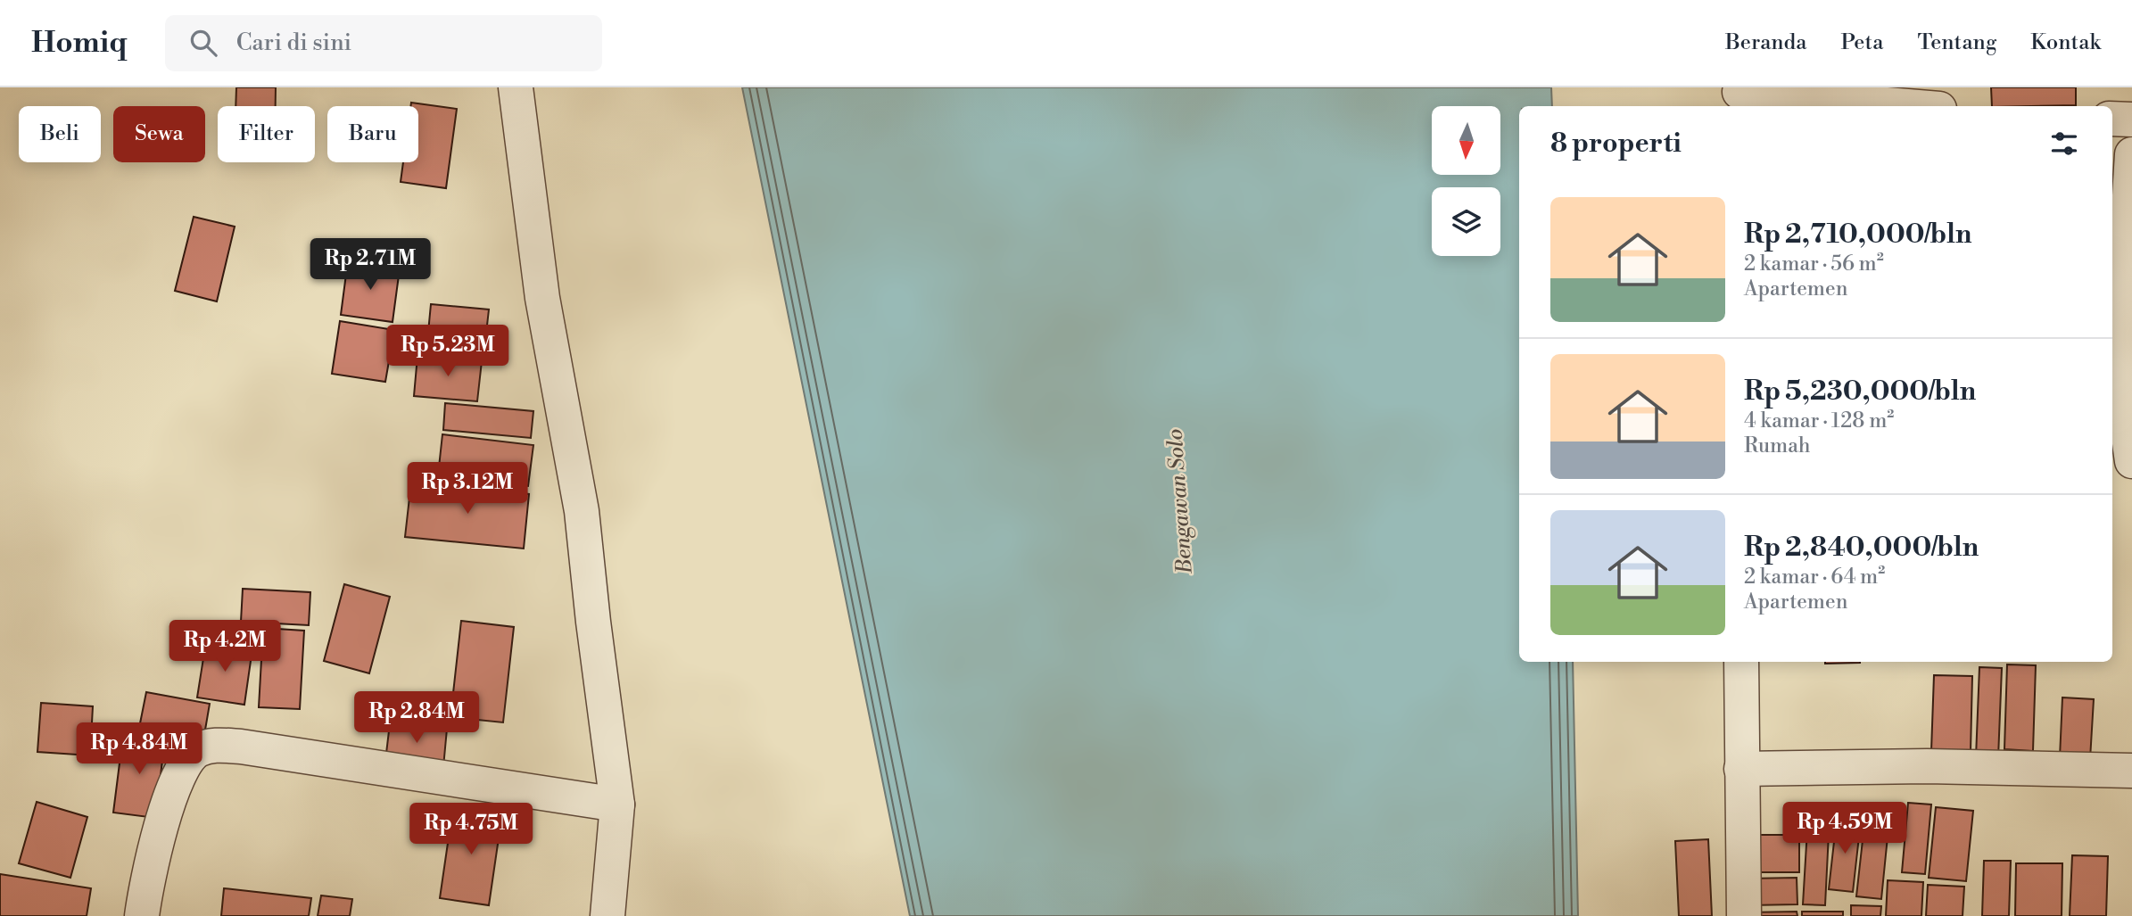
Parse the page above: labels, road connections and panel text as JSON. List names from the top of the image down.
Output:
{
  "water": ["Bengawan Solo"],
  "north": "bottom",
  "page": {
    "header": "Homiq",
    "search": "Cari di sini",
    "nav": [
      "Beranda",
      "Peta",
      "Tentang",
      "Kontak"
    ],
    "chip": [
      "Beli",
      "Sewa",
      "Filter",
      "Baru"
    ],
    "heading": "8 properti",
    "list": [
      {
        "name": "Rp 2,710,000/bln",
        "note": "2 kamar · 56 m² · Apartemen"
      },
      {
        "name": "Rp 5,230,000/bln",
        "note": "4 kamar · 128 m² · Rumah"
      },
      {
        "name": "Rp 2,840,000/bln",
        "note": "2 kamar · 64 m² · Apartemen"
      }
    ],
    "price": [
      "Rp 2.71M",
      "Rp 5.23M",
      "Rp 3.12M",
      "Rp 4.2M",
      "Rp 2.84M",
      "Rp 4.84M",
      "Rp 4.59M",
      "Rp 4.75M"
    ]
  }
}
